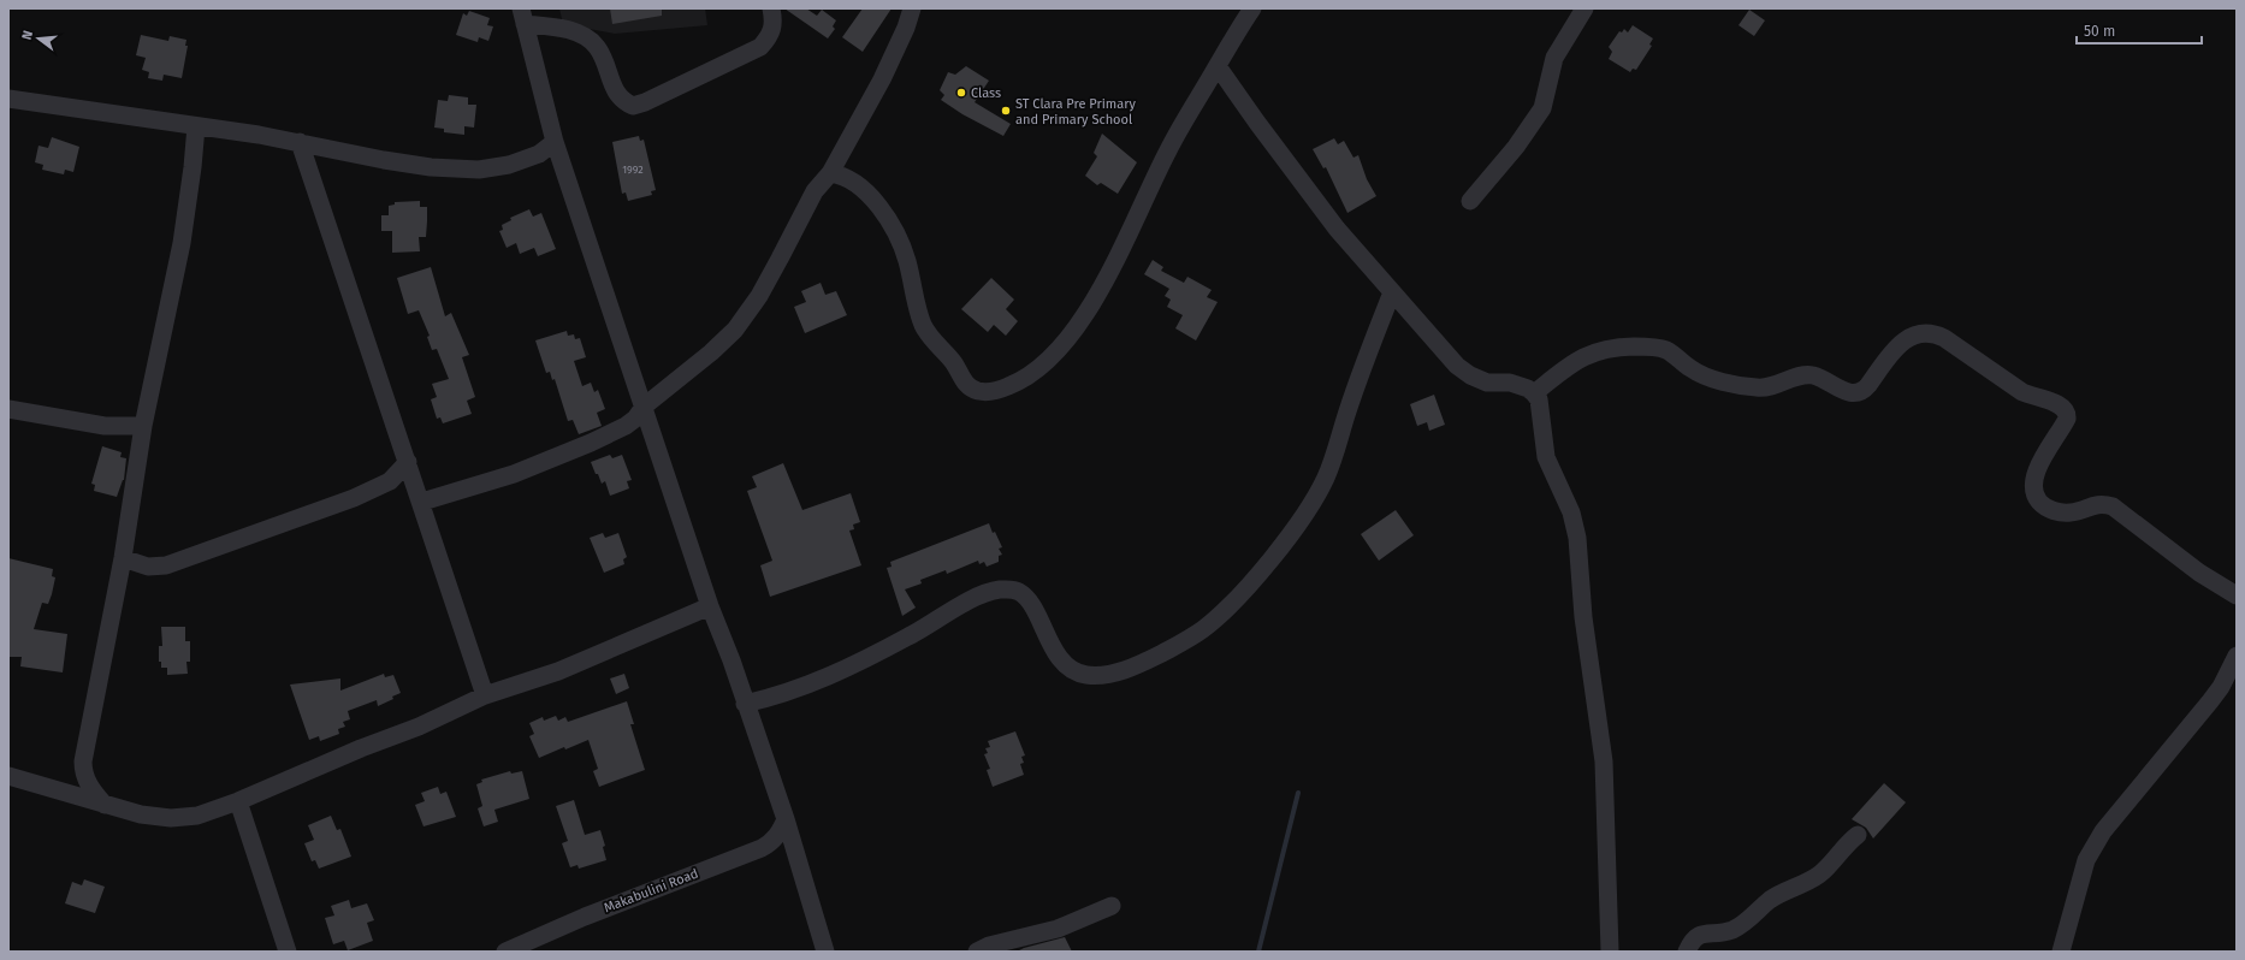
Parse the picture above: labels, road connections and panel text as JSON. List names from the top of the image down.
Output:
{
  "streets": {
    "street": ["Makabulini Road"]
  },
  "places": ["Class", "ST Clara Pre Primary and Primary School"],
  "house_numbers": ["1992"],
  "scale_bar": "50 m",
  "north": "left"
}
